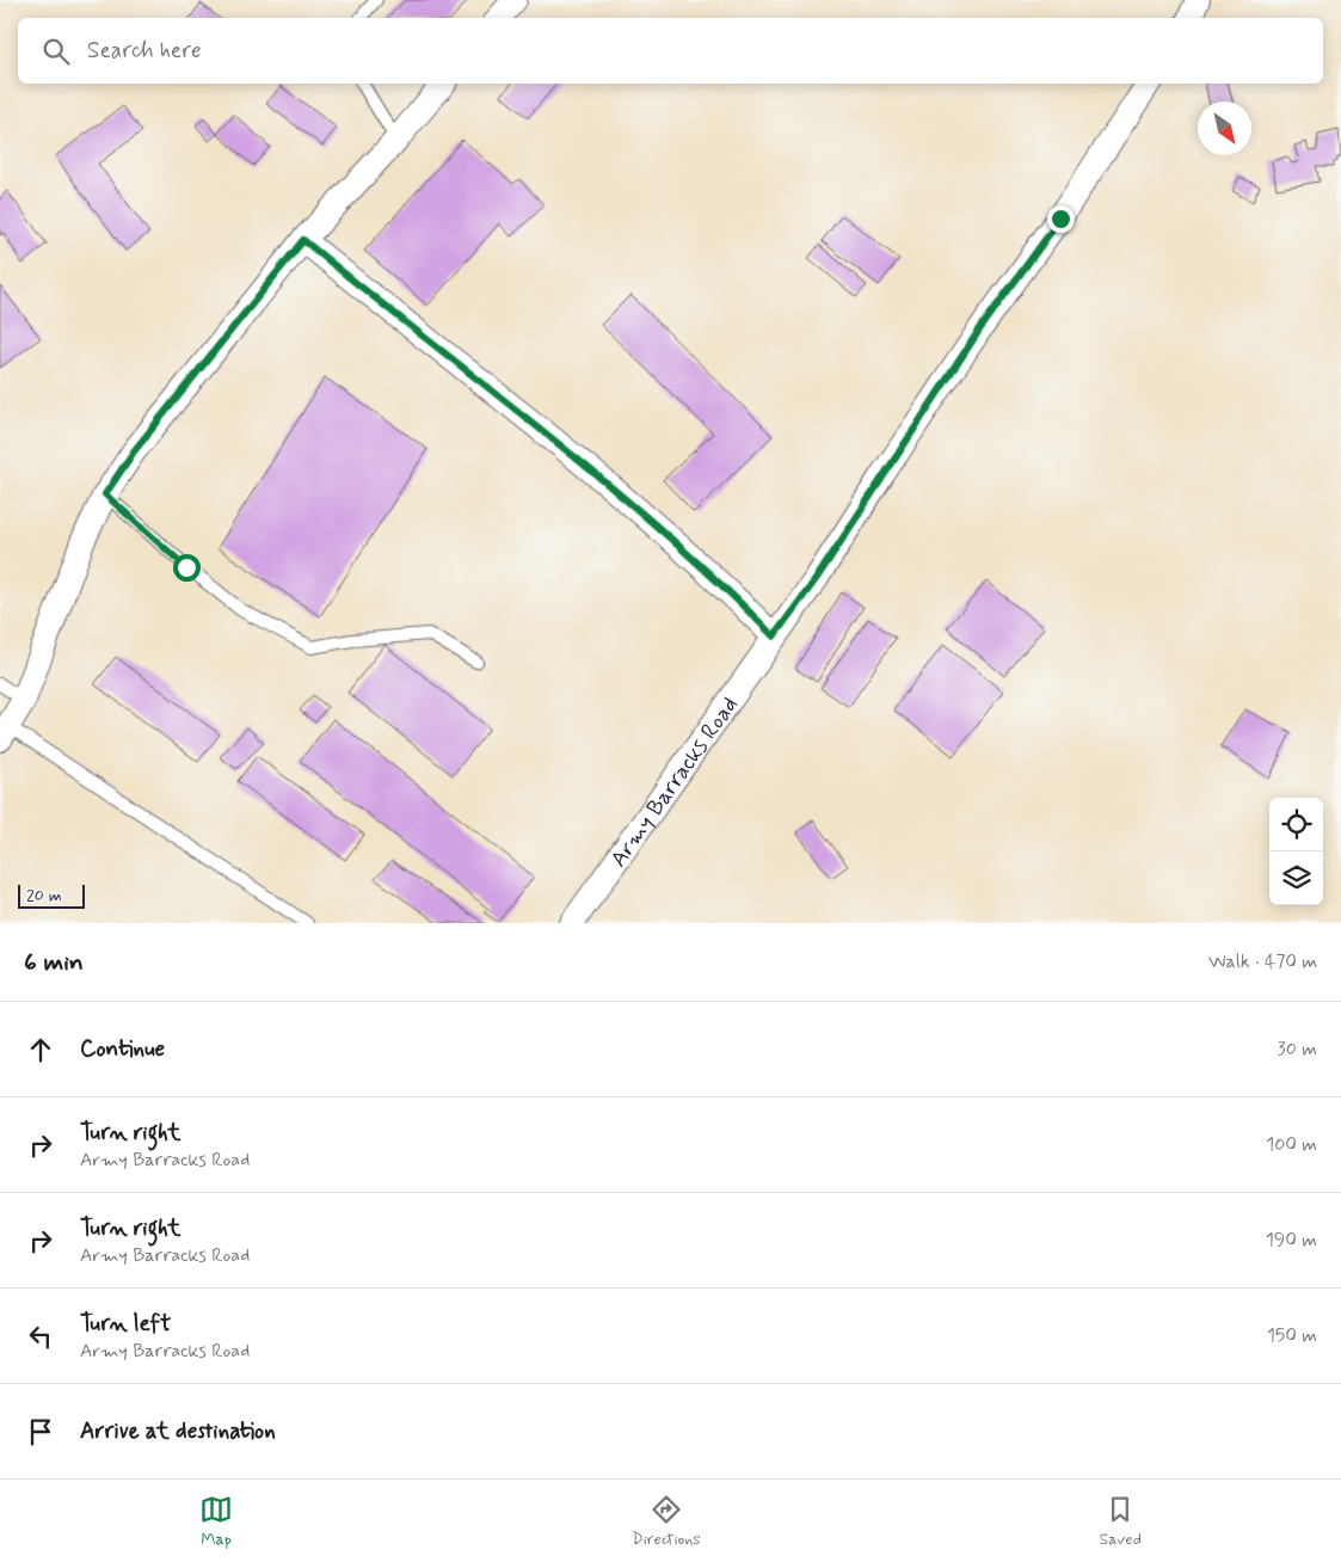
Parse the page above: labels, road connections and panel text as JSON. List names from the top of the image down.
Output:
{
  "streets": {
    "street": ["Army Barracks Road"]
  },
  "scale_bar": "20 m",
  "north": "bottom right",
  "page": {
    "search": "Search here",
    "scale": "20 m",
    "heading": ["6 min", "Walk · 470 m"],
    "list": [
      ["Continue", "30 m"],
      ["Turn right", "Army Barracks Road", "100 m"],
      ["Turn right", "Army Barracks Road", "190 m"],
      ["Turn left", "Army Barracks Road", "150 m"],
      "Arrive at destination"
    ],
    "nav": ["Map", "Directions", "Saved"]
  }
}
